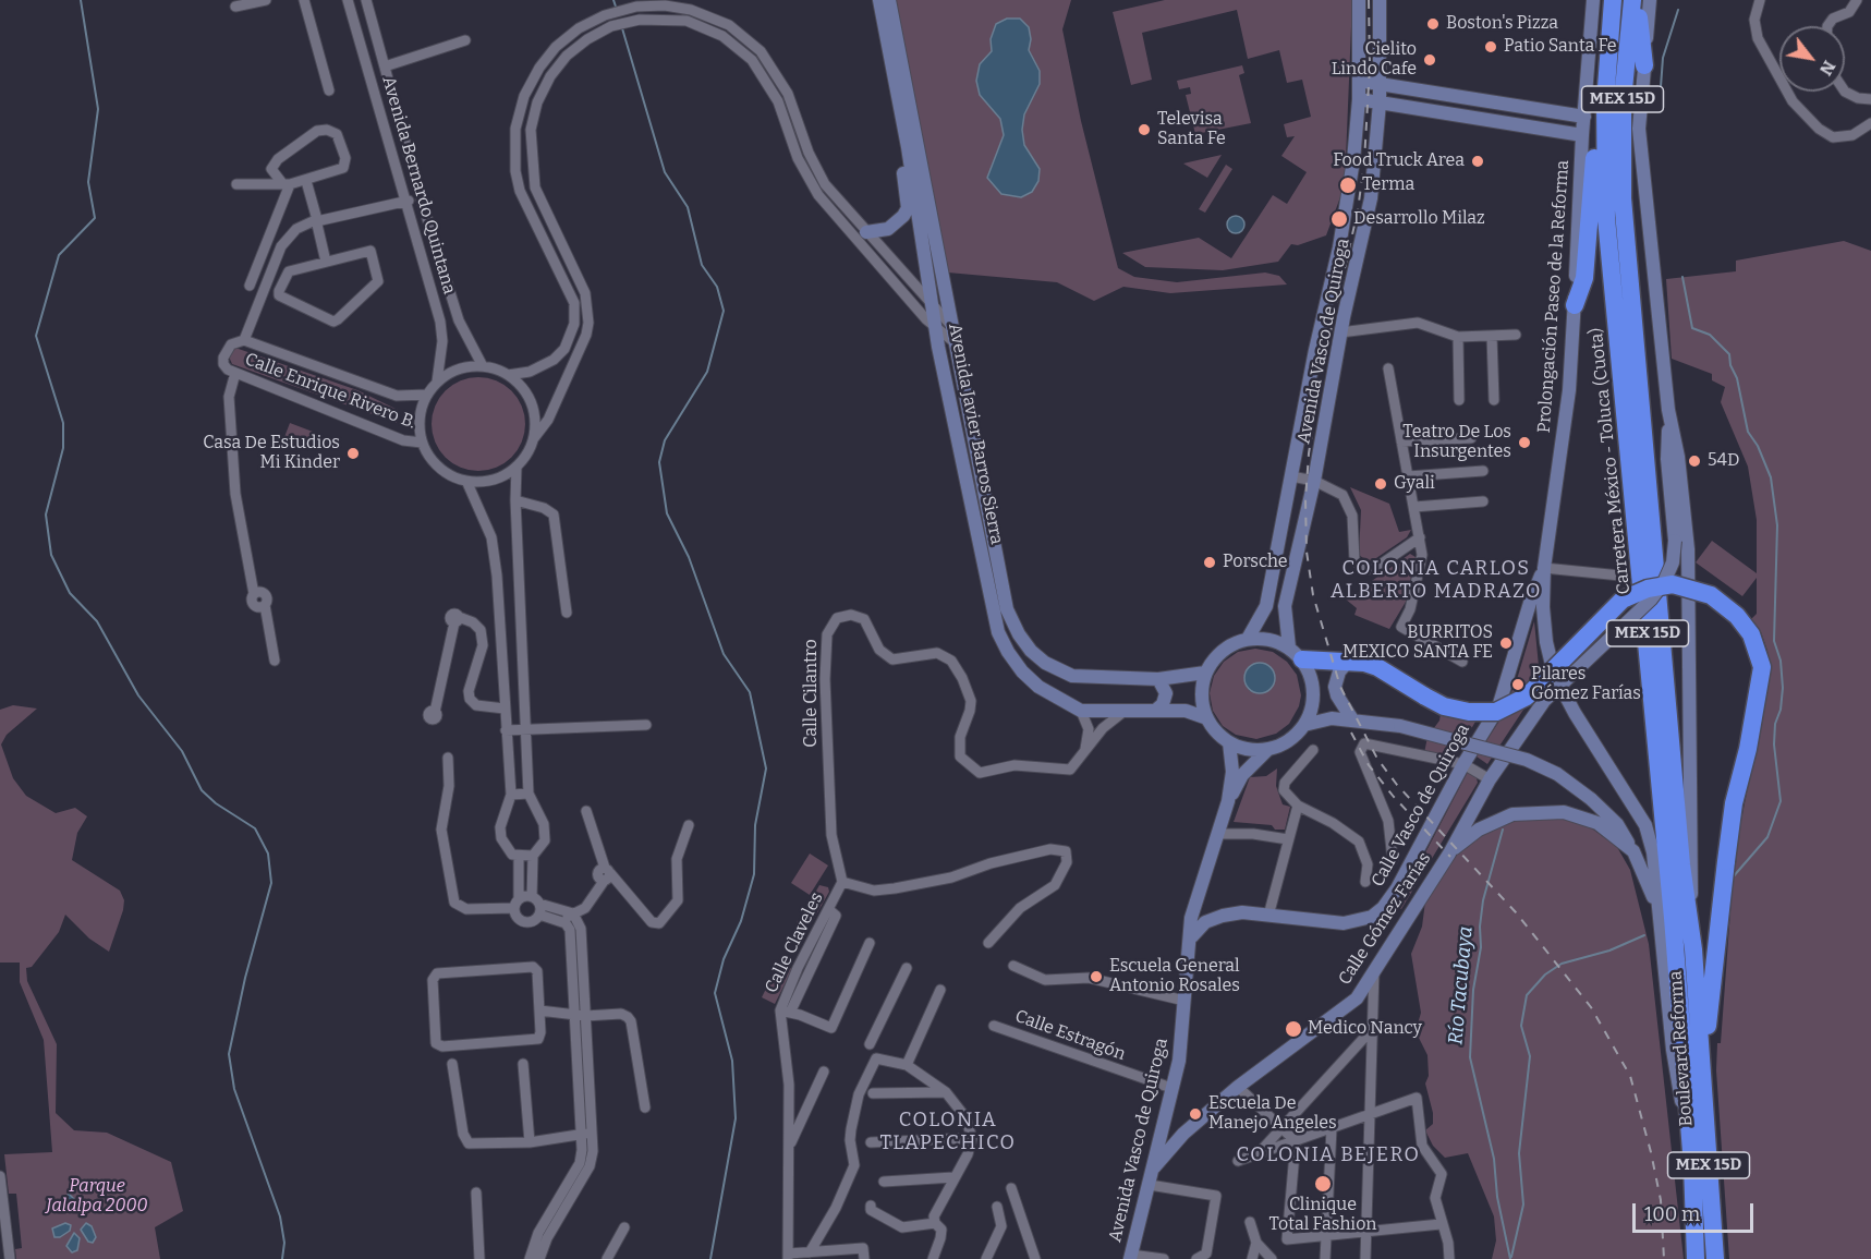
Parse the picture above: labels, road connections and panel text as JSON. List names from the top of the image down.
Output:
{
  "streets": {
    "highway": ["MEX 15D", "Carretera México - Toluca (Cuota)", "Boulevard Reforma"],
    "street": [
      "Avenida Bernardo Quintana",
      "Prolongación Paseo de la Reforma",
      "Avenida Vasco de Quiroga",
      "Calle Enrique Rivero B.",
      "Avenida Javier Barros Sierra",
      "Calle Cilantro",
      "Calle Vasco de Quiroga",
      "Calle Gómez Farías",
      "Calle Claveles",
      "Calle Estragón"
    ]
  },
  "crossings": [
    ["Avenida Bernardo Quintana", "Calle Enrique Rivero B."],
    ["Prolongación Paseo de la Reforma", "Carretera México - Toluca (Cuota)"],
    ["Prolongación Paseo de la Reforma", "Calle Vasco de Quiroga"],
    ["Prolongación Paseo de la Reforma", "Boulevard Reforma"],
    ["Avenida Vasco de Quiroga", "Avenida Javier Barros Sierra"],
    ["Avenida Vasco de Quiroga", "Calle Vasco de Quiroga"],
    ["Avenida Vasco de Quiroga", "Calle Gómez Farías"],
    ["Avenida Vasco de Quiroga", "Calle Estragón"],
    ["Avenida Javier Barros Sierra", "Calle Cilantro"],
    ["Carretera México - Toluca (Cuota)", "Boulevard Reforma"],
    ["Calle Cilantro", "Calle Claveles"]
  ],
  "districts": ["COLONIA CARLOS ALBERTO MADRAZO", "COLONIA TLAPECHICO", "COLONIA BEJERO"],
  "water": ["Río Tacubaya"],
  "parks": ["Parque Jalalpa 2000"],
  "places": [
    "Boston's Pizza",
    "Patio Santa Fe",
    "Cielito Lindo Cafe",
    "Televisa Santa Fe",
    "Food Truck Area",
    "Terma",
    "Desarrollo Milaz",
    "Teatro De Los Insurgentes",
    "Casa De Estudios Mi Kinder",
    "54D",
    "Gyali",
    "Porsche",
    "BURRITOS MEXICO SANTA FE",
    "Pilares Gómez Farías",
    "Escuela General Antonio Rosales",
    "Medico Nancy",
    "Escuela De Manejo Angeles",
    "Clinique Total Fashion"
  ],
  "scale_bar": "100 m",
  "north": "bottom right"
}
